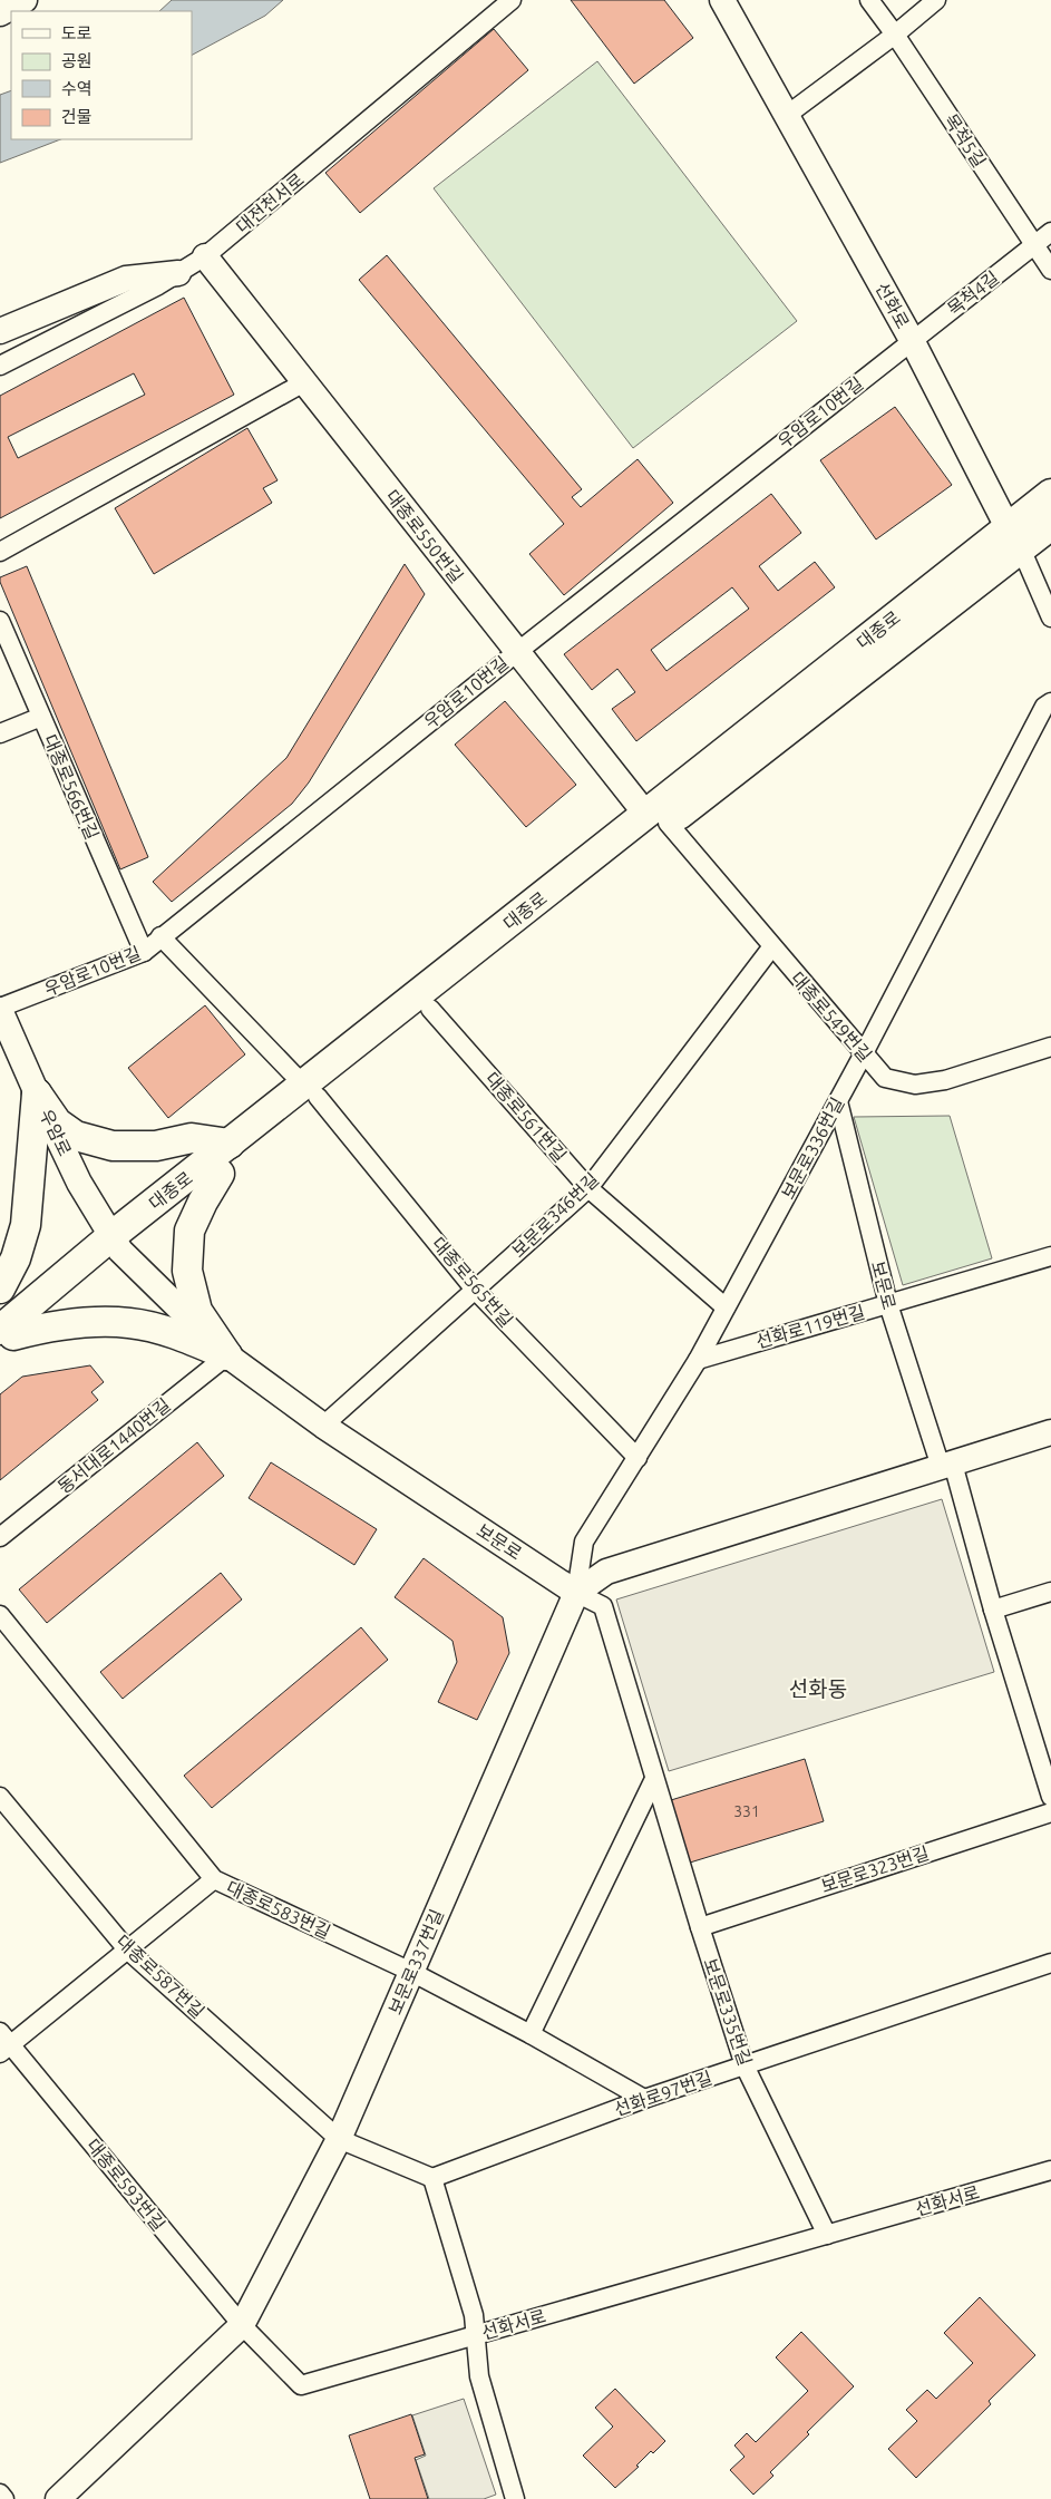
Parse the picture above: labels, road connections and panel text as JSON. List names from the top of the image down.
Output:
{
  "streets": {
    "main road": [
      "선화로",
      "대종로550번길",
      "대종로",
      "우암로",
      "보문로",
      "보문로337번길"
    ],
    "street": [
      "목척5길",
      "대전천서로",
      "목척4길",
      "우암로10번길",
      "대종로566번길",
      "대종로549번길",
      "대종로561번길",
      "보문로336번길",
      "보문로346번길",
      "대종로565번길",
      "선화로119번길",
      "동서대로1440번길",
      "보문로323번길",
      "대종로583번길",
      "대종로587번길",
      "보문로335번길",
      "선화로97번길",
      "대종로593번길",
      "선화서로"
    ]
  },
  "crossings": [
    ["목척5길", "목척4길"],
    ["대전천서로", "대종로550번길"],
    ["목척4길", "선화로"],
    ["목척4길", "우암로10번길"],
    ["선화로", "우암로10번길"],
    ["선화로", "대종로"],
    ["우암로10번길", "대종로550번길"],
    ["우암로10번길", "대종로566번길"],
    ["우암로10번길", "우암로"],
    ["대종로550번길", "대종로"],
    ["대종로550번길", "대종로549번길"],
    ["대종로", "대종로549번길"],
    ["대종로", "대종로561번길"],
    ["대종로", "우암로"],
    ["대종로", "대종로565번길"],
    ["대종로", "보문로"],
    ["대종로549번길", "보문로336번길"],
    ["대종로549번길", "보문로346번길"],
    ["대종로561번길", "보문로336번길"],
    ["대종로561번길", "보문로346번길"],
    ["우암로", "보문로"],
    ["보문로336번길", "대종로565번길"],
    ["보문로336번길", "보문로"],
    ["보문로336번길", "선화로119번길"],
    ["보문로336번길", "보문로337번길"],
    ["보문로336번길", "보문로335번길"],
    ["보문로346번길", "대종로565번길"],
    ["보문로346번길", "보문로"],
    ["보문로", "선화로119번길"],
    ["보문로", "동서대로1440번길"],
    ["보문로", "보문로337번길"],
    ["보문로", "보문로335번길"],
    ["보문로323번길", "보문로335번길"],
    ["대종로583번길", "보문로337번길"],
    ["대종로583번길", "선화로97번길"],
    ["대종로583번길", "대종로593번길"],
    ["보문로337번길", "대종로587번길"],
    ["보문로337번길", "보문로335번길"],
    ["보문로337번길", "대종로593번길"],
    ["보문로337번길", "선화서로"],
    ["대종로587번길", "선화로97번길"],
    ["대종로587번길", "대종로593번길"],
    ["보문로335번길", "선화로97번길"],
    ["보문로335번길", "선화서로"],
    ["대종로593번길", "선화서로"]
  ],
  "districts": ["선화동"],
  "house_numbers": ["331"],
  "legend": [
    "도로",
    "공원",
    "수역",
    "건물"
  ]
}
